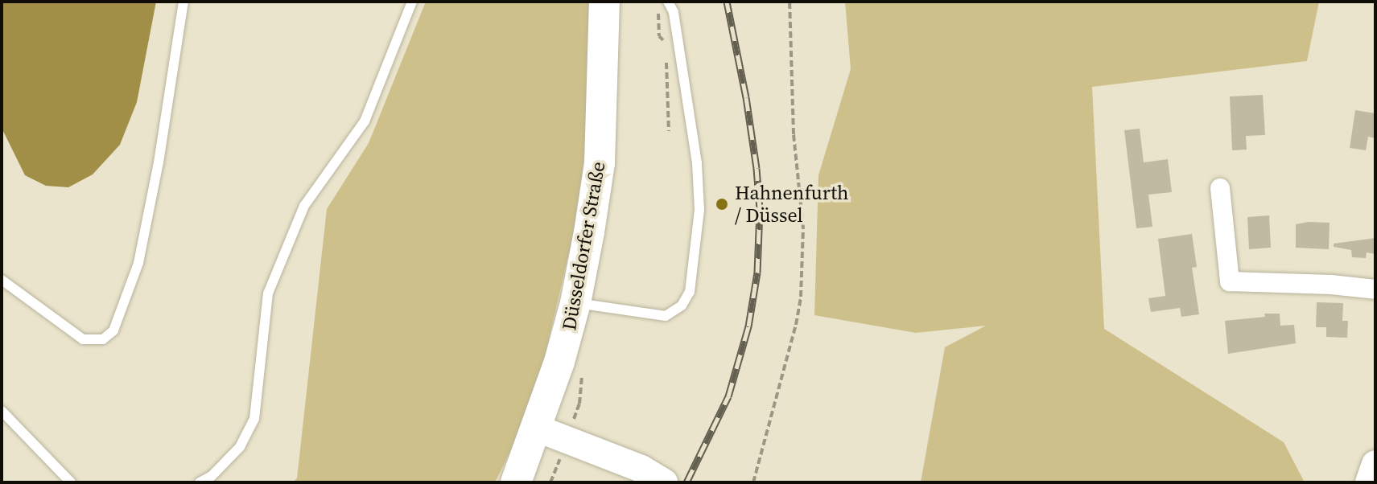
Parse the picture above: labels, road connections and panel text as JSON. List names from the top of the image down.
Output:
{
  "streets": {
    "main road": ["Düsseldorfer Straße"]
  },
  "places": ["Hahnenfurth / Düssel"]
}
